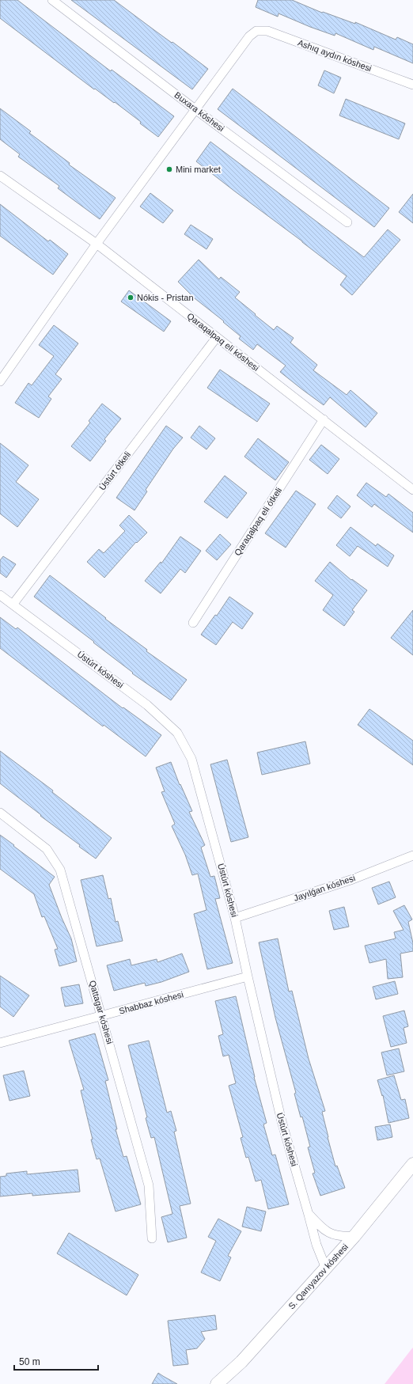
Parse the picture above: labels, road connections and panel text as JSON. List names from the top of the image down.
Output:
{
  "streets": {
    "street": [
      "Ashıq aydın kóshesi",
      "Buxara kóshesi",
      "Qaraqalpaq eli kóshesi",
      "Ústúrt ótkeli",
      "Qaraqalpaq eli ótkeli",
      "Ústúrt kóshesi",
      "Jayılǵan kóshesi",
      "Shabbaz kóshesi",
      "Qattagar kóshesi",
      "S. Qanıyazov kóshesi"
    ]
  },
  "crossings": [
    ["Ashıq aydın kóshesi", "Buxara kóshesi"],
    ["Qaraqalpaq eli kóshesi", "Ústúrt ótkeli"],
    ["Qaraqalpaq eli kóshesi", "Qaraqalpaq eli ótkeli"],
    ["Ústúrt ótkeli", "Ústúrt kóshesi"],
    ["Ústúrt kóshesi", "Jayılǵan kóshesi"],
    ["Ústúrt kóshesi", "Shabbaz kóshesi"],
    ["Ústúrt kóshesi", "S. Qanıyazov kóshesi"],
    ["Shabbaz kóshesi", "Qattagar kóshesi"]
  ],
  "places": ["Mini market", "Nókis - Pristan"],
  "scale_bar": "50 m"
}
